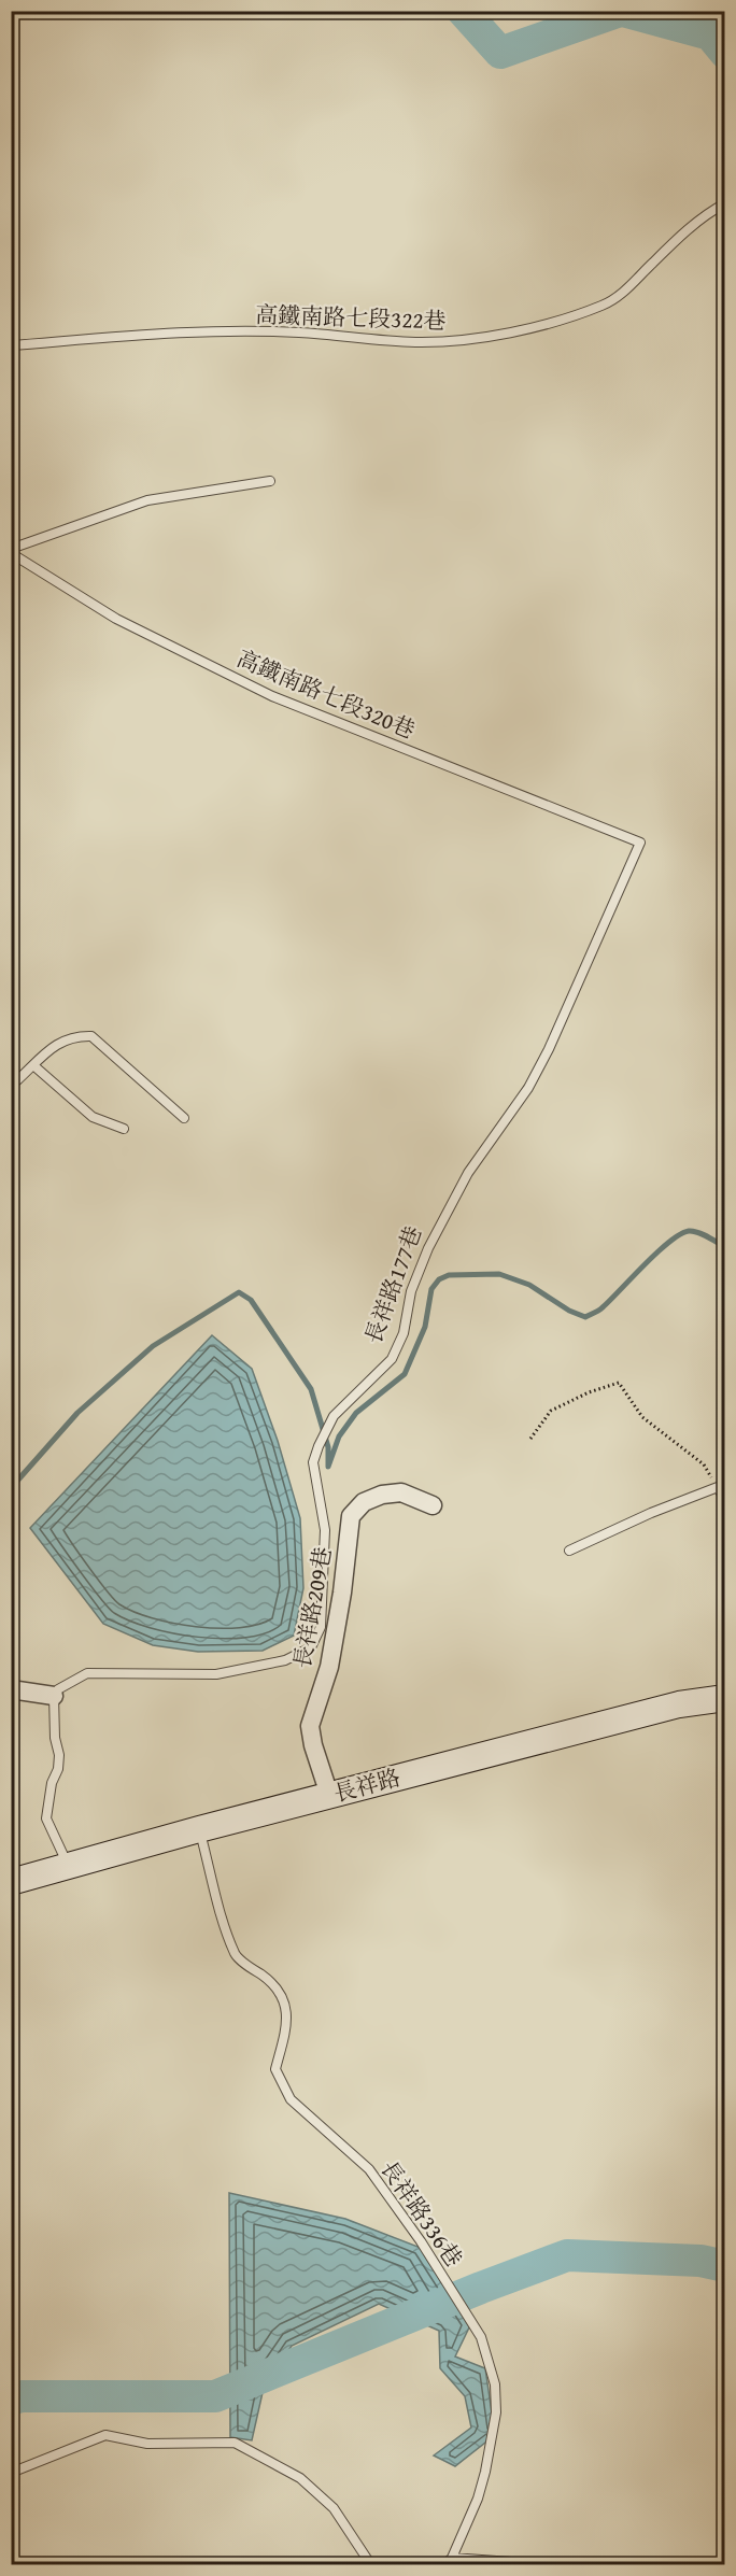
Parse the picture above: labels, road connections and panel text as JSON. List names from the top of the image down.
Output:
{
  "streets": {
    "street": ["長祥路209巷", "長祥路"],
    "lane": [
      "高鐵南路七段322巷",
      "高鐵南路七段320巷",
      "長祥路177巷",
      "長祥路336巷"
    ]
  },
  "crossings": [
    ["高鐵南路七段320巷", "長祥路177巷"],
    ["長祥路209巷", "長祥路"],
    ["長祥路", "長祥路336巷"]
  ]
}
